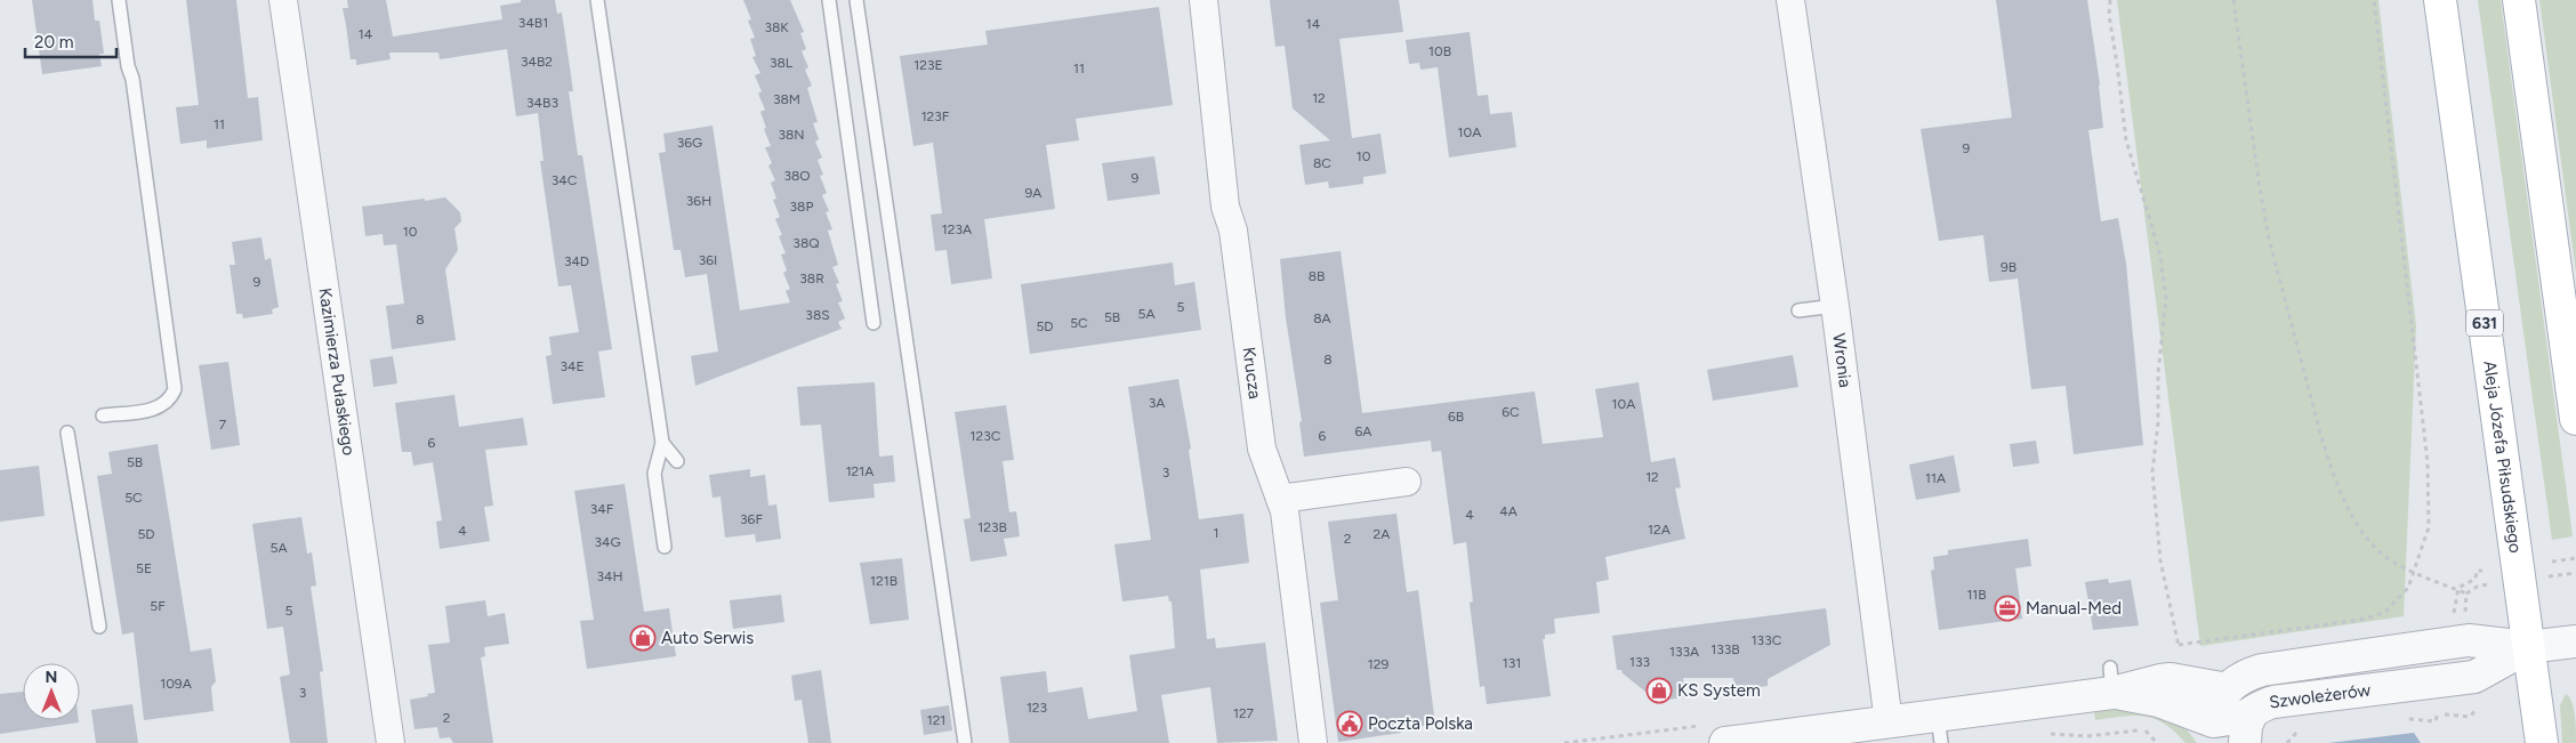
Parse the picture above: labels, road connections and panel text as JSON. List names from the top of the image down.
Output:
{
  "streets": {
    "main road": ["631", "Aleja Józefa Piłsudskiego"],
    "street": [
      "Wronia",
      "Kazimierza Pułaskiego",
      "Krucza",
      "Szwoleżerów"
    ]
  },
  "crossings": [
    ["Aleja Józefa Piłsudskiego", "Szwoleżerów"]
  ],
  "places": {
    "office": ["Manual-Med"],
    "shop": ["Auto Serwis", "KS System"],
    "public building": ["Poczta Polska"]
  },
  "house_numbers": [
    "34B1",
    "14",
    "38K",
    "14",
    "10B",
    "34B2",
    "38L",
    "123E",
    "11",
    "12",
    "38M",
    "34B3",
    "123F",
    "11",
    "10A",
    "38N",
    "36G",
    "9",
    "10",
    "8C",
    "38O",
    "9",
    "34C",
    "9A",
    "36H",
    "38P",
    "123A",
    "10",
    "38Q",
    "36I",
    "34D",
    "9B",
    "8B",
    "38R",
    "9",
    "5",
    "5A",
    "38S",
    "5B",
    "8A",
    "8",
    "5C",
    "5D",
    "8",
    "34E",
    "3A",
    "10A",
    "6C",
    "6B",
    "7",
    "6A",
    "123C",
    "6",
    "6",
    "5B",
    "121A",
    "3",
    "12",
    "11A",
    "5C",
    "34F",
    "4A",
    "4",
    "36F",
    "123B",
    "12A",
    "4",
    "1",
    "5D",
    "2A",
    "2",
    "34G",
    "5A",
    "5E",
    "34H",
    "121B",
    "11B",
    "5F",
    "5",
    "133C",
    "133B",
    "133A",
    "133",
    "131",
    "129",
    "109A",
    "3",
    "123",
    "127",
    "2",
    "121"
  ],
  "scale_bar": "20 m",
  "north": "top"
}
